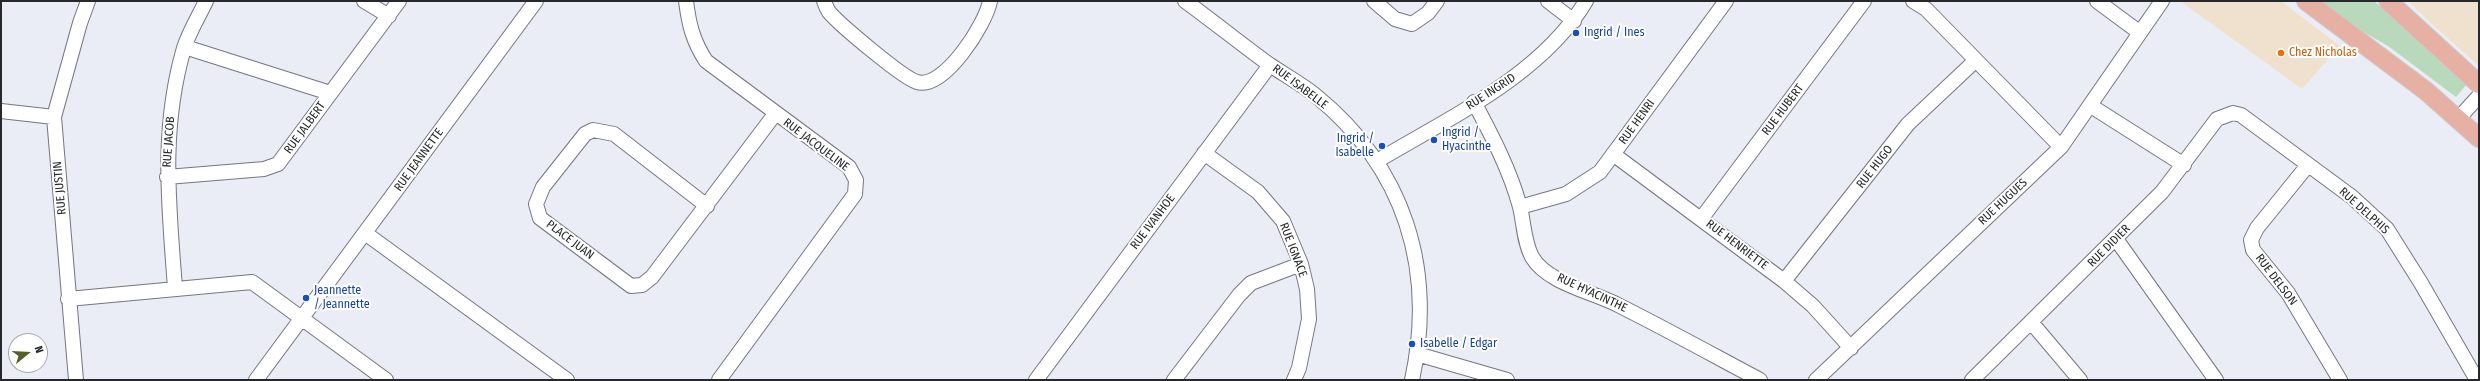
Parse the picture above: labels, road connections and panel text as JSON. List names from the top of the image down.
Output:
{
  "streets": {
    "street": [
      "RUE ISABELLE",
      "RUE INGRID",
      "RUE HUBERT",
      "RUE HENRI",
      "RUE JALBERT",
      "RUE JACOB",
      "RUE JACQUELINE",
      "RUE JEANNETTE",
      "RUE HUGO",
      "RUE JUSTIN",
      "RUE HUGUES",
      "RUE DELPHIS",
      "RUE IVANHOE",
      "PLACE JUAN",
      "RUE HENRIETTE",
      "RUE DIDIER",
      "RUE IGNACE",
      "RUE DELSON",
      "RUE HYACINTHE"
    ]
  },
  "crossings": [
    ["RUE ISABELLE", "RUE INGRID"],
    ["RUE ISABELLE", "RUE IVANHOE"],
    ["RUE INGRID", "RUE HYACINTHE"],
    ["RUE HUBERT", "RUE HENRIETTE"],
    ["RUE HENRI", "RUE HENRIETTE"],
    ["RUE HENRI", "RUE HYACINTHE"],
    ["RUE JALBERT", "RUE JACOB"],
    ["RUE JACQUELINE", "PLACE JUAN"],
    ["RUE HUGO", "RUE HENRIETTE"],
    ["RUE HUGUES", "RUE HENRIETTE"],
    ["RUE DELPHIS", "RUE DIDIER"],
    ["RUE DELPHIS", "RUE DELSON"],
    ["RUE IVANHOE", "RUE IGNACE"]
  ],
  "places": [
    "Ingrid / Ines",
    "Chez Nicholas",
    "Ingrid / Hyacinthe",
    "Ingrid / Isabelle",
    "Jeannette / Jeannette",
    "Isabelle / Edgar"
  ],
  "north": "right"
}
